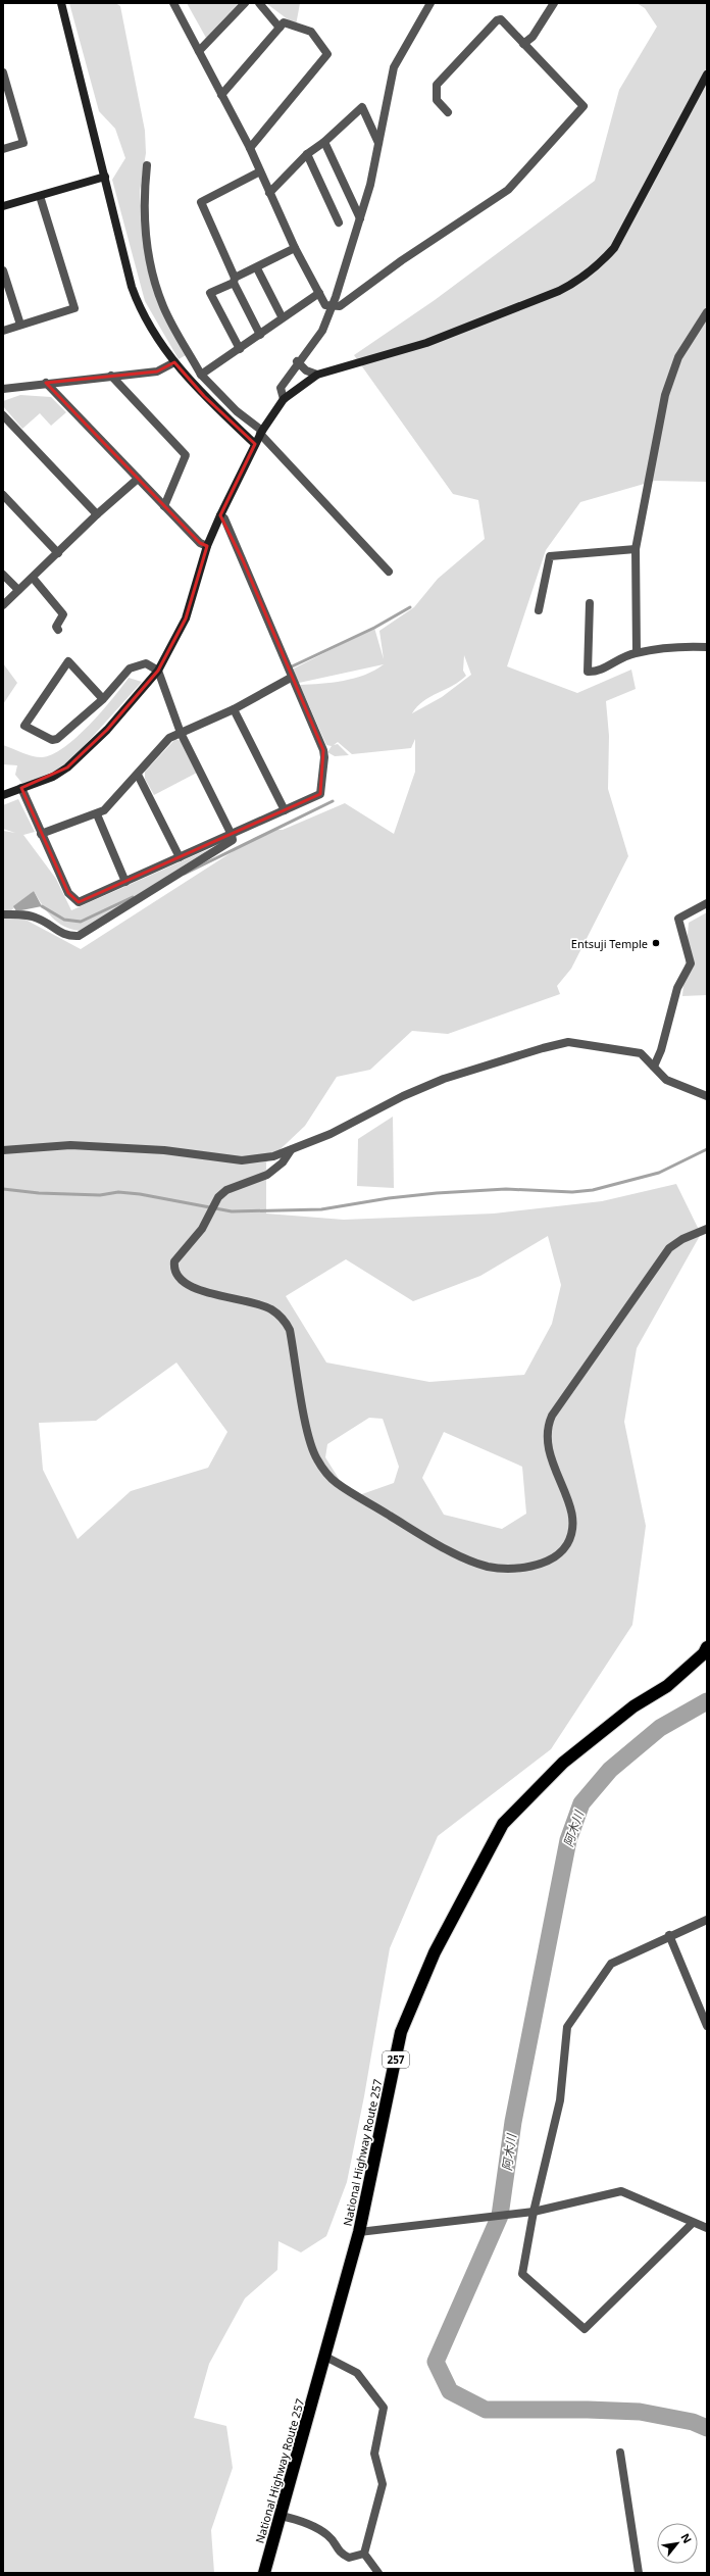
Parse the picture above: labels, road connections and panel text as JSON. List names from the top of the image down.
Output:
{
  "streets": {
    "highway": ["257", "National Highway Route 257"]
  },
  "water": ["阿木川"],
  "places": ["Entsuji Temple"],
  "north": "top right"
}
